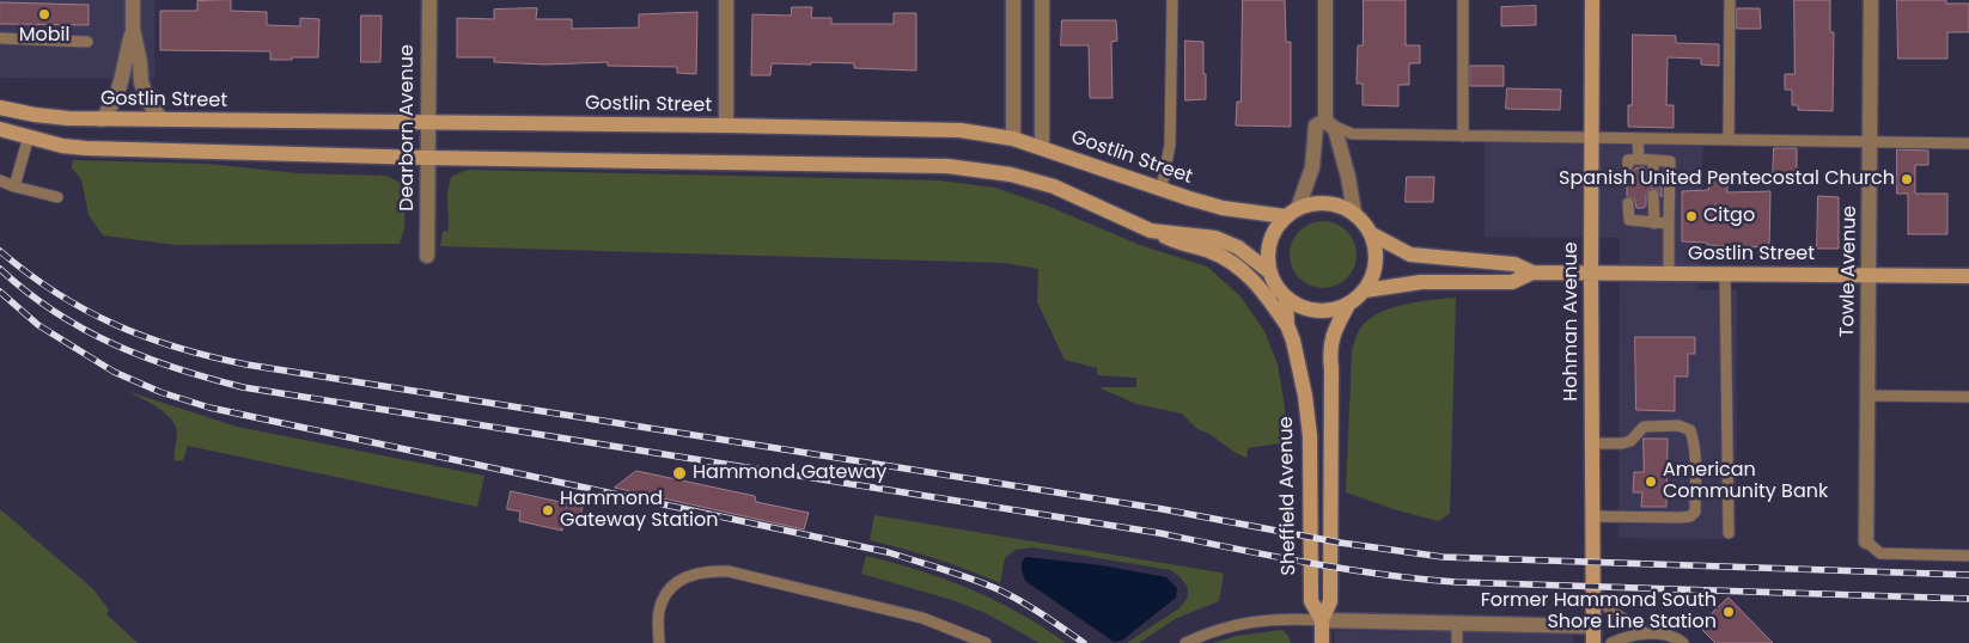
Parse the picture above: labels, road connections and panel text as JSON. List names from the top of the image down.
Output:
{
  "streets": {
    "main road": ["Gostlin Street", "Hohman Avenue", "Sheffield Avenue"],
    "street": ["Dearborn Avenue", "Towle Avenue"]
  },
  "crossings": [
    ["Gostlin Street", "Dearborn Avenue"],
    ["Gostlin Street", "Towle Avenue"],
    ["Gostlin Street", "Hohman Avenue"],
    ["Gostlin Street", "Sheffield Avenue"]
  ],
  "places": [
    "Mobil",
    "Spanish United Pentecostal Church",
    "Citgo",
    "Hammond Gateway",
    "American Community Bank",
    "Hammond Gateway Station",
    "Former Hammond South Shore Line Station"
  ]
}
